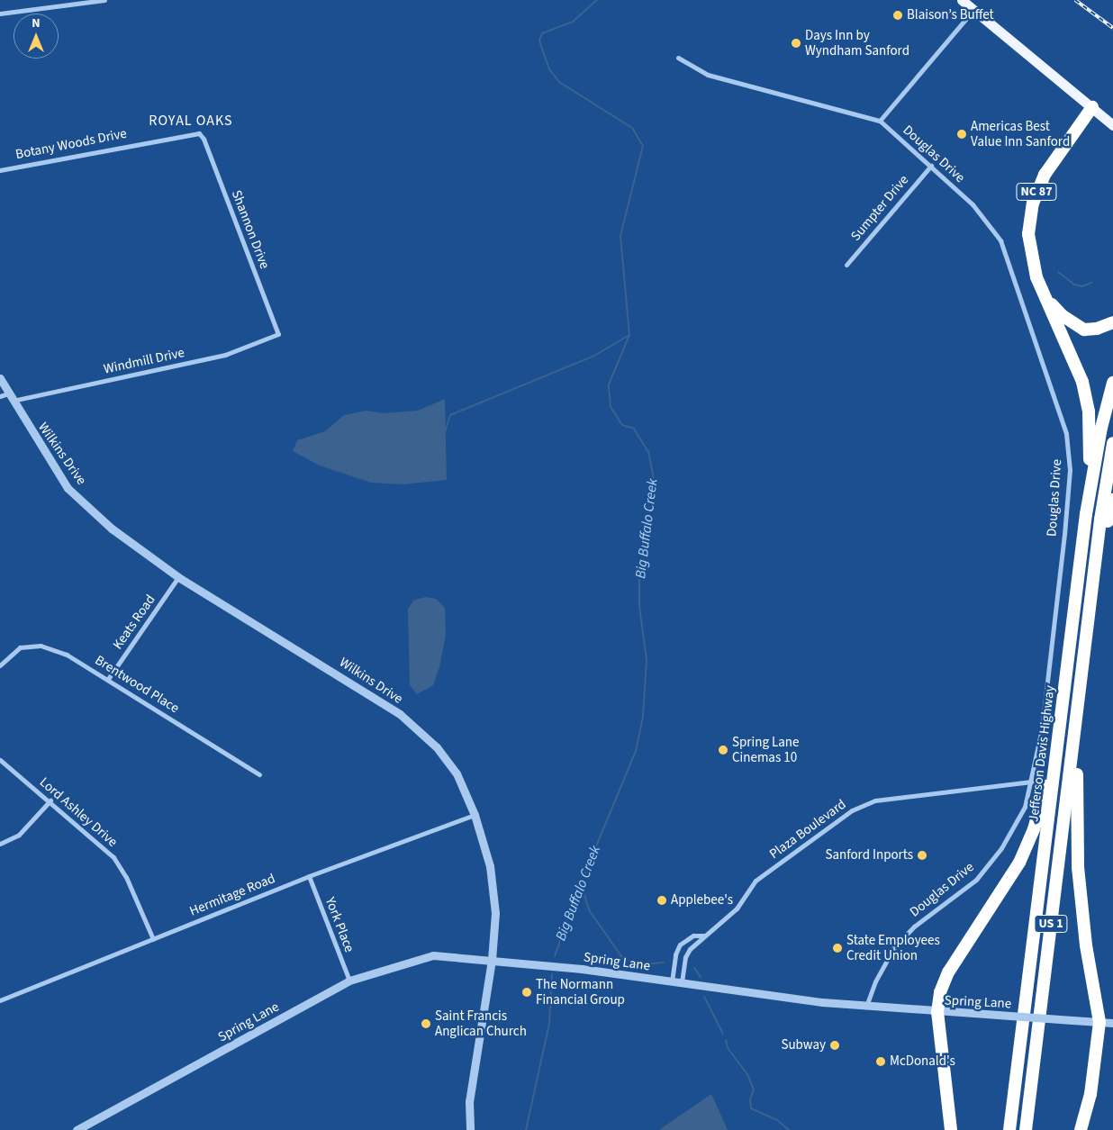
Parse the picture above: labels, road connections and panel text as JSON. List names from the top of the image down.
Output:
{
  "streets": {
    "highway": ["NC 87", "Jefferson Davis Highway", "US 1"],
    "street": [
      "Botany Woods Drive",
      "Douglas Drive",
      "Sumpter Drive",
      "Shannon Drive",
      "Windmill Drive",
      "Wilkins Drive",
      "Keats Road",
      "Brentwood Place",
      "Lord Ashley Drive",
      "Plaza Boulevard",
      "Hermitage Road",
      "York Place",
      "Spring Lane"
    ]
  },
  "crossings": [
    ["Botany Woods Drive", "Shannon Drive"],
    ["Douglas Drive", "Sumpter Drive"],
    ["Douglas Drive", "Plaza Boulevard"],
    ["Douglas Drive", "Spring Lane"],
    ["Shannon Drive", "Windmill Drive"],
    ["Windmill Drive", "Wilkins Drive"],
    ["Wilkins Drive", "Keats Road"],
    ["Wilkins Drive", "Hermitage Road"],
    ["Wilkins Drive", "Spring Lane"],
    ["Keats Road", "Brentwood Place"],
    ["Lord Ashley Drive", "Hermitage Road"],
    ["Plaza Boulevard", "Spring Lane"],
    ["Hermitage Road", "York Place"],
    ["York Place", "Spring Lane"]
  ],
  "districts": ["ROYAL OAKS"],
  "water": ["Big Buffalo Creek"],
  "places": [
    "Blaison’s Buffet",
    "Days Inn by Wyndham Sanford",
    "Americas Best Value Inn Sanford",
    "Spring Lane Cinemas 10",
    "Sanford Inports",
    "Applebee's",
    "State Employees Credit Union",
    "The Normann Financial Group",
    "Saint Francis Anglican Church",
    "Subway",
    "McDonald's"
  ],
  "north": "top"
}
